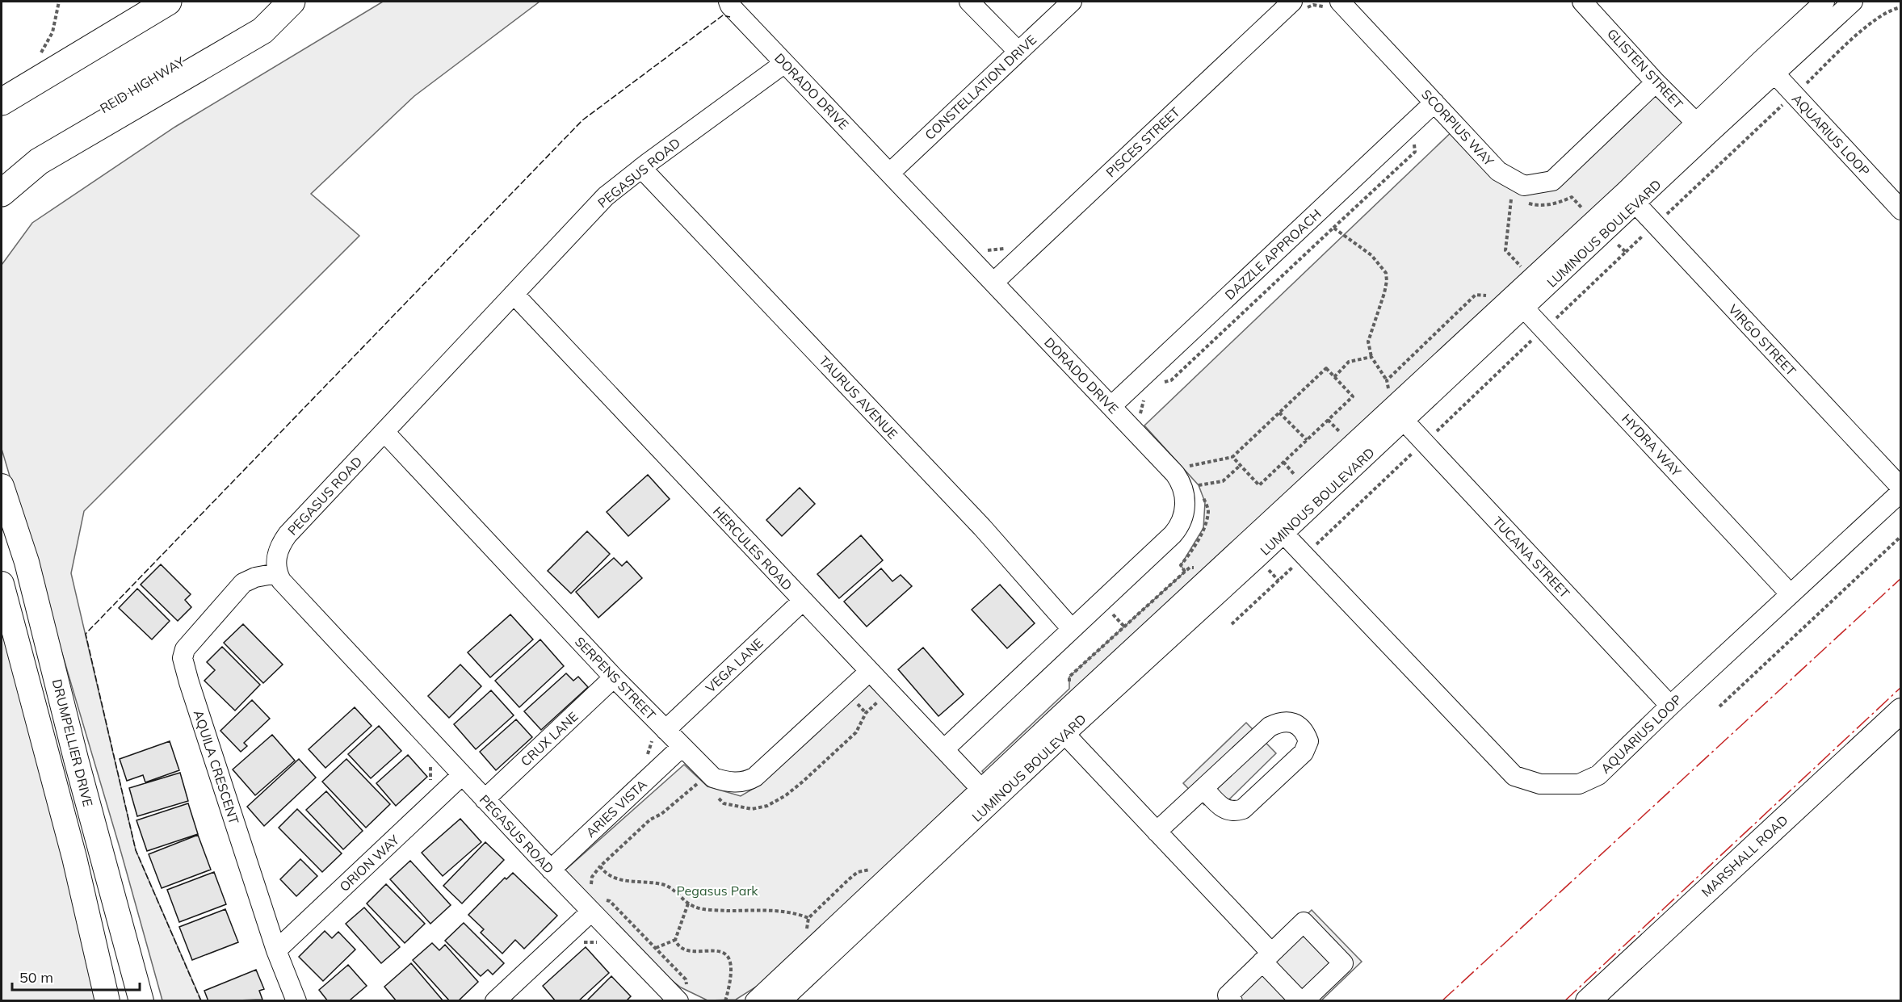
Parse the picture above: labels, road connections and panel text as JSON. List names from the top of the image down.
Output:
{
  "streets": {
    "highway": ["REID HIGHWAY"],
    "main road": ["DRUMPELLIER DRIVE", "MARSHALL ROAD"],
    "street": [
      "GLISTEN STREET",
      "CONSTELLATION DRIVE",
      "DORADO DRIVE",
      "SCORPIUS WAY",
      "AQUARIUS LOOP",
      "PISCES STREET",
      "PEGASUS ROAD",
      "LUMINOUS BOULEVARD",
      "DAZZLE APPROACH",
      "VIRGO STREET",
      "TAURUS AVENUE",
      "HYDRA WAY",
      "HERCULES ROAD",
      "TUCANA STREET",
      "VEGA LANE",
      "SERPENS STREET",
      "CRUX LANE",
      "AQUILA CRESCENT",
      "ARIES VISTA",
      "ORION WAY"
    ]
  },
  "crossings": [
    ["GLISTEN STREET", "SCORPIUS WAY"],
    ["GLISTEN STREET", "LUMINOUS BOULEVARD"],
    ["CONSTELLATION DRIVE", "DORADO DRIVE"],
    ["DORADO DRIVE", "PISCES STREET"],
    ["DORADO DRIVE", "DAZZLE APPROACH"],
    ["DORADO DRIVE", "TAURUS AVENUE"],
    ["DORADO DRIVE", "HERCULES ROAD"],
    ["SCORPIUS WAY", "DAZZLE APPROACH"],
    ["AQUARIUS LOOP", "LUMINOUS BOULEVARD"],
    ["AQUARIUS LOOP", "HYDRA WAY"],
    ["AQUARIUS LOOP", "TUCANA STREET"],
    ["PEGASUS ROAD", "TAURUS AVENUE"],
    ["PEGASUS ROAD", "HERCULES ROAD"],
    ["PEGASUS ROAD", "SERPENS STREET"],
    ["PEGASUS ROAD", "CRUX LANE"],
    ["PEGASUS ROAD", "AQUILA CRESCENT"],
    ["PEGASUS ROAD", "ARIES VISTA"],
    ["PEGASUS ROAD", "ORION WAY"],
    ["LUMINOUS BOULEVARD", "VIRGO STREET"],
    ["LUMINOUS BOULEVARD", "HYDRA WAY"],
    ["LUMINOUS BOULEVARD", "HERCULES ROAD"],
    ["LUMINOUS BOULEVARD", "TUCANA STREET"],
    ["HERCULES ROAD", "VEGA LANE"],
    ["HERCULES ROAD", "SERPENS STREET"],
    ["VEGA LANE", "SERPENS STREET"],
    ["SERPENS STREET", "CRUX LANE"],
    ["SERPENS STREET", "ARIES VISTA"],
    ["AQUILA CRESCENT", "ORION WAY"]
  ],
  "parks": ["Pegasus Park"],
  "scale_bar": "50 m"
}
